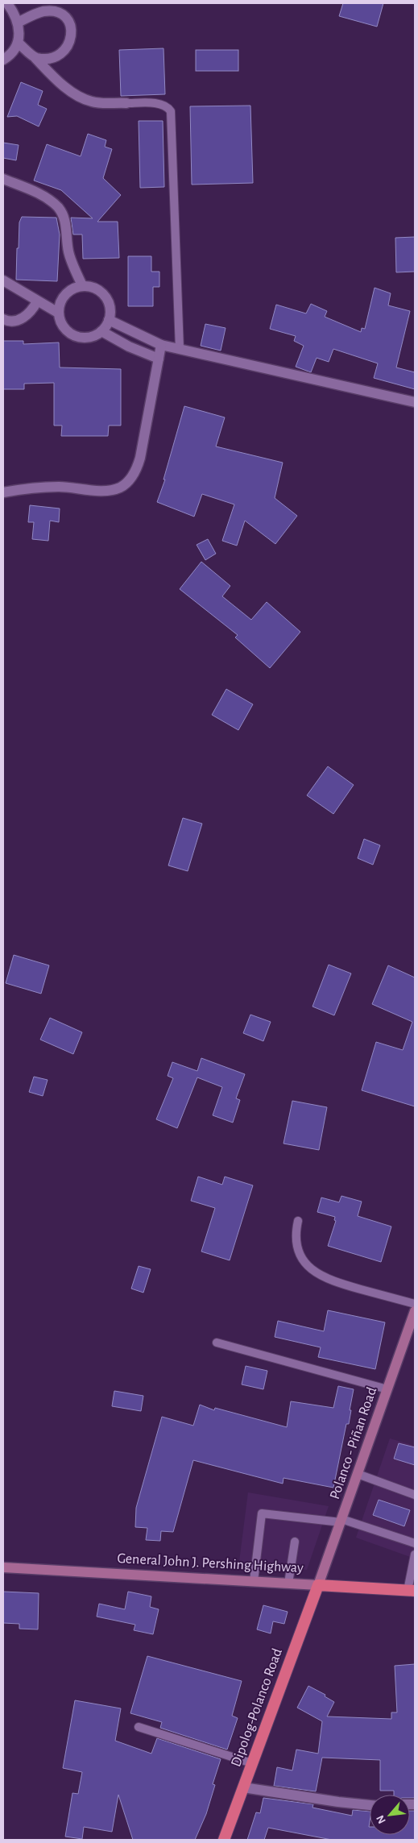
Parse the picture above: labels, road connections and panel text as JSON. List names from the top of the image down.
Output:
{
  "streets": {
    "highway": ["General John J. Pershing Highway", "Dipolog-Polanco Road"],
    "main road": ["Polanco - Piñan Road"]
  },
  "crossings": [
    ["Polanco - Piñan Road", "General John J. Pershing Highway"],
    ["Polanco - Piñan Road", "Dipolog-Polanco Road"],
    ["General John J. Pershing Highway", "Dipolog-Polanco Road"]
  ],
  "north": "bottom left"
}
